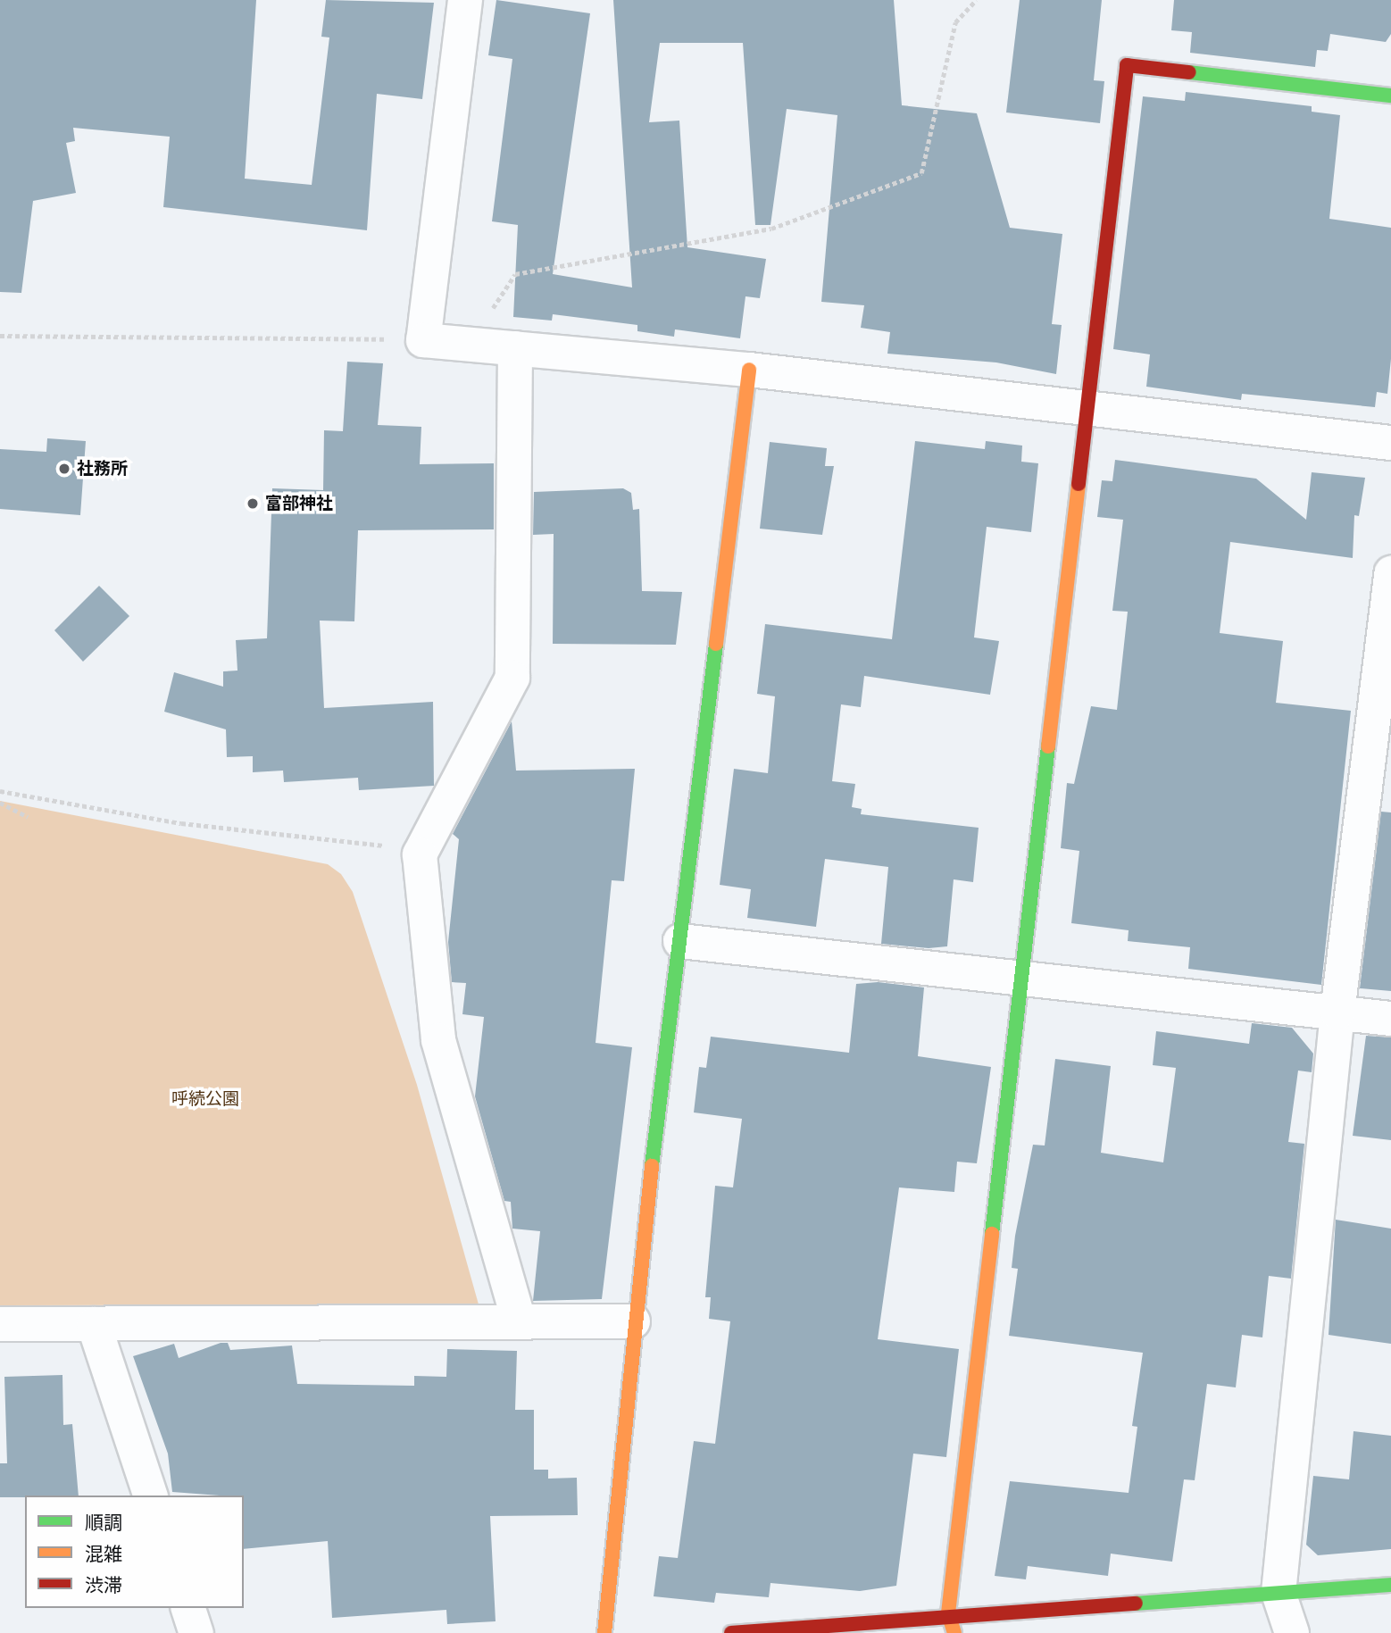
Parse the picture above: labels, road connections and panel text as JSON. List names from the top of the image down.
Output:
{
  "parks": ["呼続公園"],
  "places": ["社務所", "富部神社"],
  "legend": ["順調", "混雑", "渋滞"]
}
